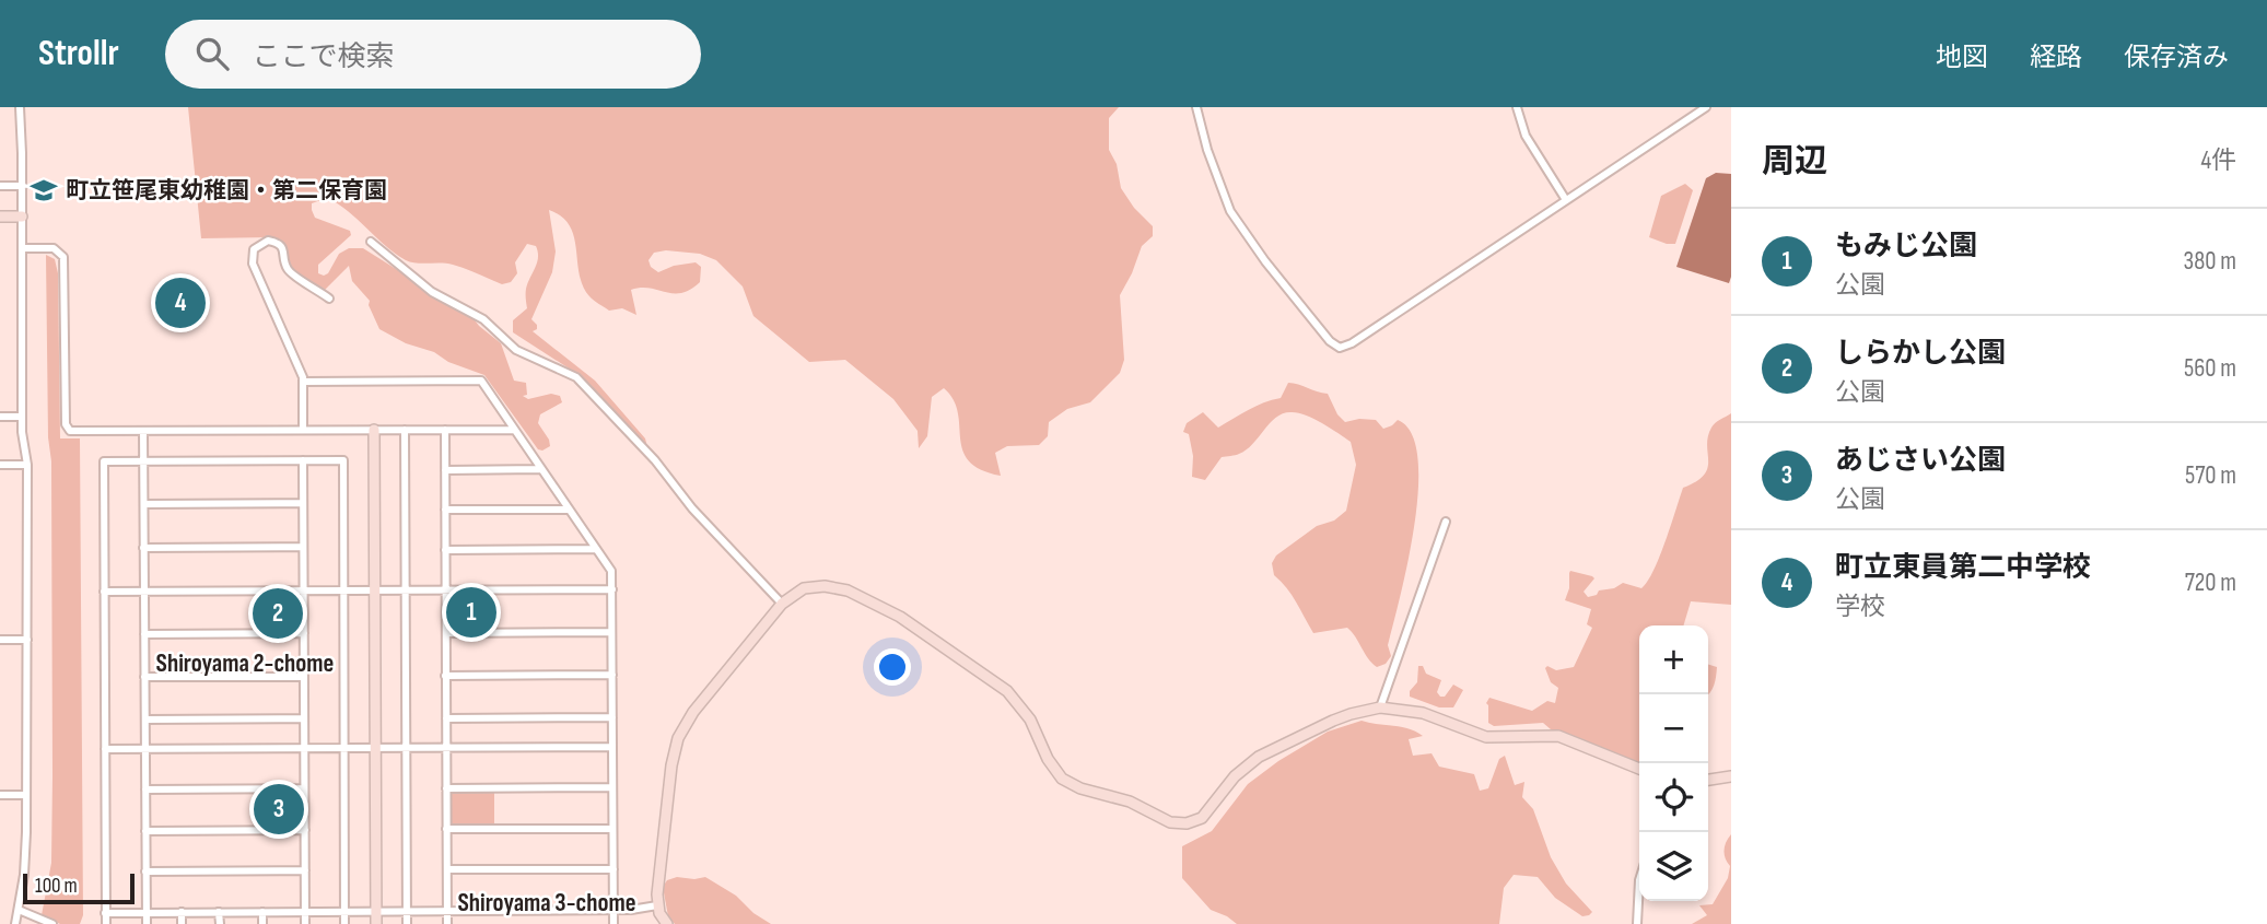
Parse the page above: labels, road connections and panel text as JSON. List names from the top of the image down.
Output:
{
  "districts": ["Shiroyama 2-chome", "Shiroyama 3-chome"],
  "places": {
    "school or university": ["町立笹尾東幼稚園・第二保育園"]
  },
  "scale_bar": "100 m",
  "page": {
    "header": "Strollr",
    "search": "ここで検索",
    "nav": ["地図", "経路", "保存済み"],
    "heading": ["周辺", "4件"],
    "list": [
      {
        "mark": "1",
        "name": "もみじ公園",
        "note": "公園",
        "value": "380 m"
      },
      {
        "mark": "2",
        "name": "しらかし公園",
        "note": "公園",
        "value": "560 m"
      },
      {
        "mark": "3",
        "name": "あじさい公園",
        "note": "公園",
        "value": "570 m"
      },
      {
        "mark": "4",
        "name": "町立東員第二中学校",
        "note": "学校",
        "value": "720 m"
      }
    ],
    "pins": [
      "4",
      "1",
      "2",
      "3"
    ],
    "map_buttons": ["+", "−"],
    "scale": "100 m"
  }
}
